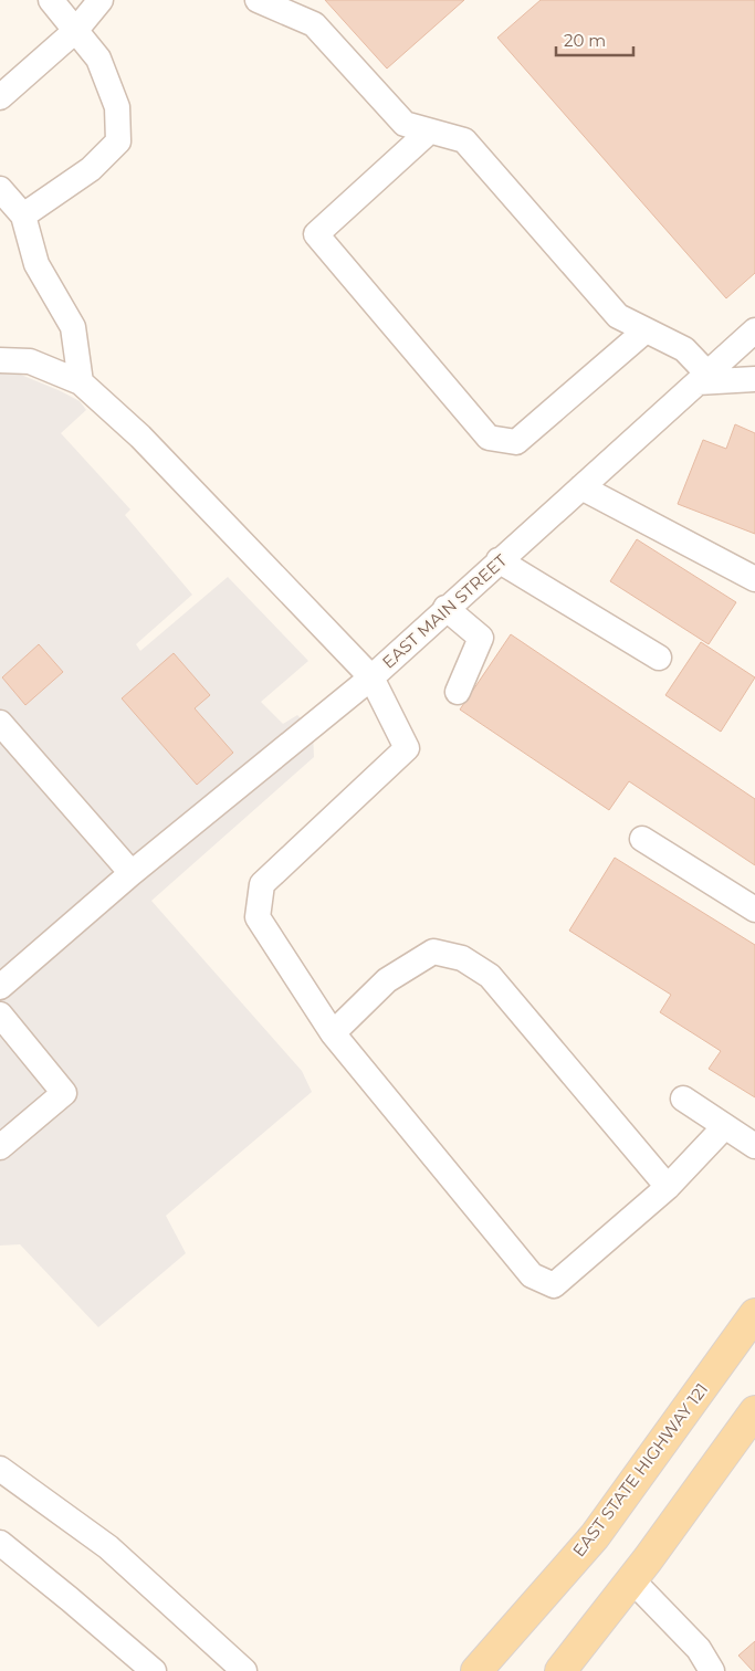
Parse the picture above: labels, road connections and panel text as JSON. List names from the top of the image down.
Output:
{
  "streets": {
    "main road": ["EAST STATE HIGHWAY 121"],
    "street": ["EAST MAIN STREET"]
  },
  "scale_bar": "20 m"
}
